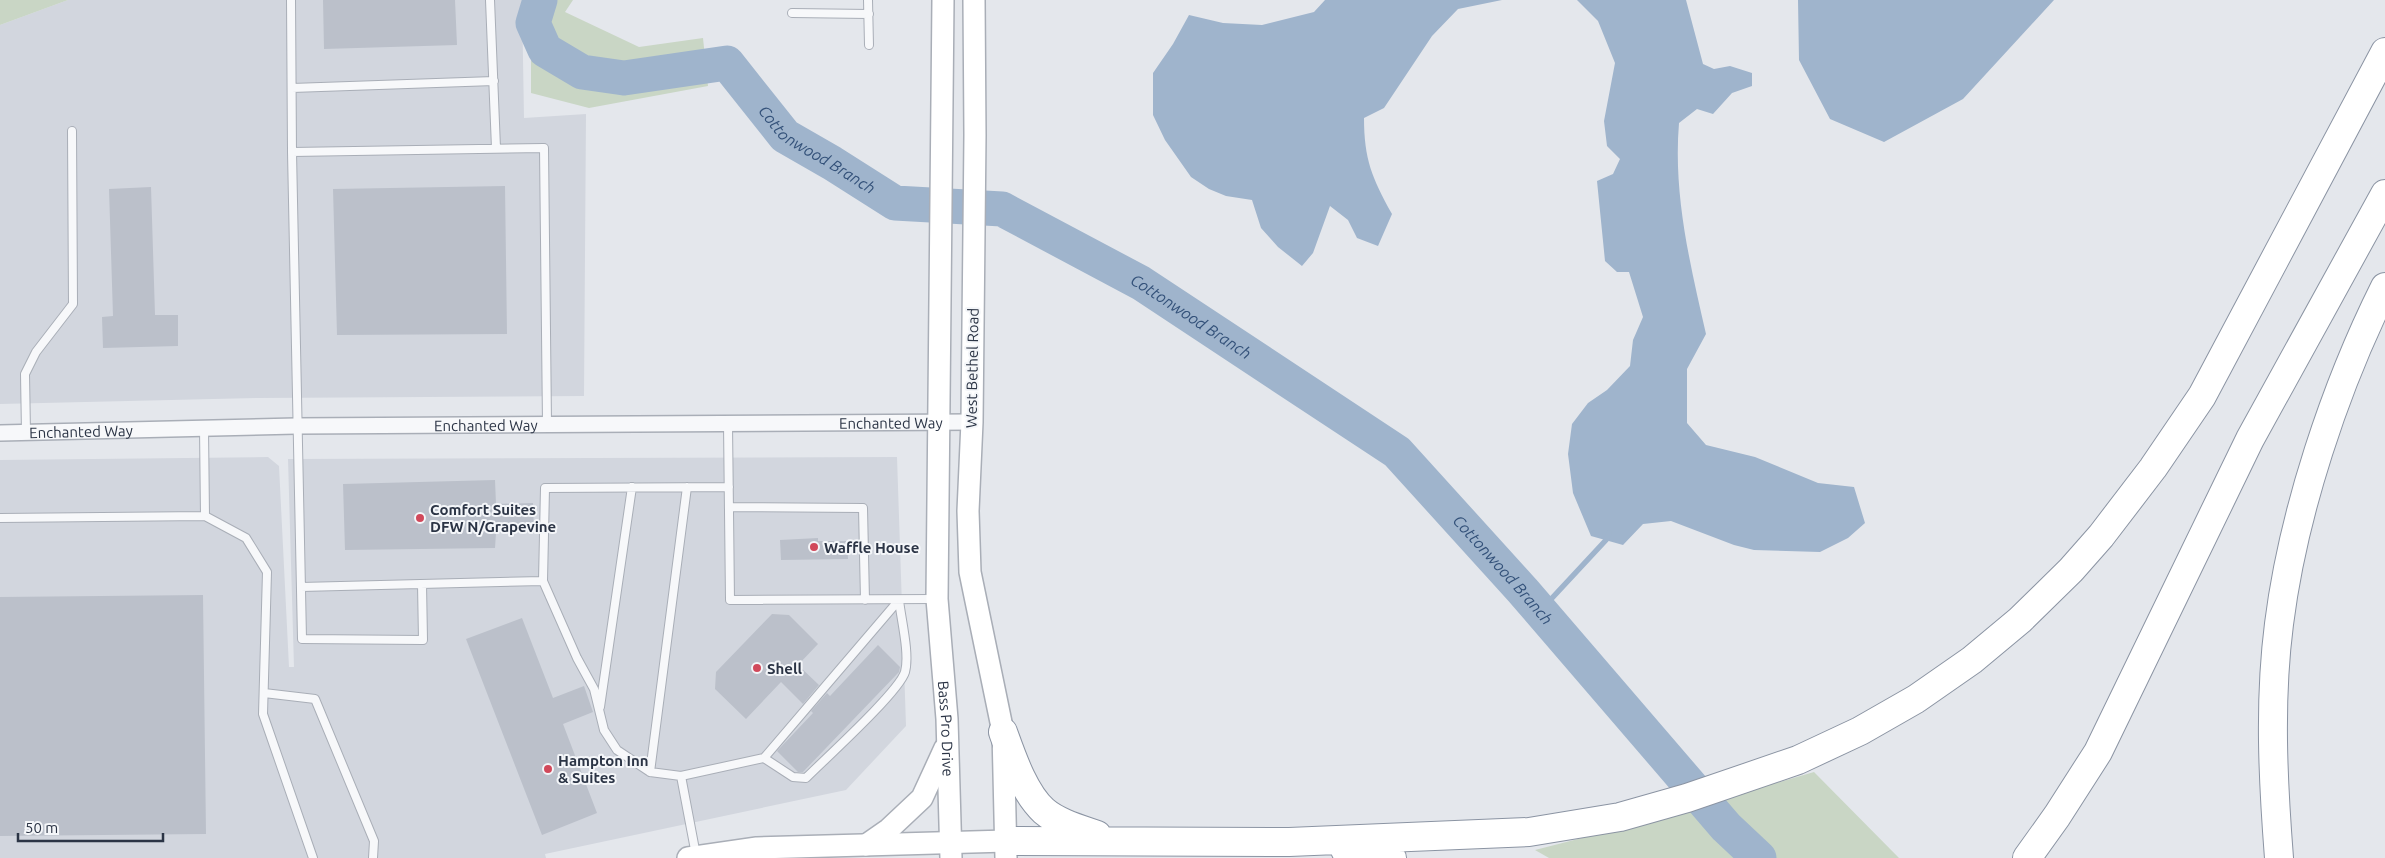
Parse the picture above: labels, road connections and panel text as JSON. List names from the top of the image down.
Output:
{
  "streets": {
    "main road": ["West Bethel Road", "Bass Pro Drive"],
    "street": ["Enchanted Way"]
  },
  "crossings": [
    ["West Bethel Road", "Enchanted Way"]
  ],
  "water": ["Cottonwood Branch"],
  "places": [
    "Comfort Suites DFW N/Grapevine",
    "Waffle House",
    "Shell",
    "Hampton Inn & Suites"
  ],
  "scale_bar": "50 m"
}
